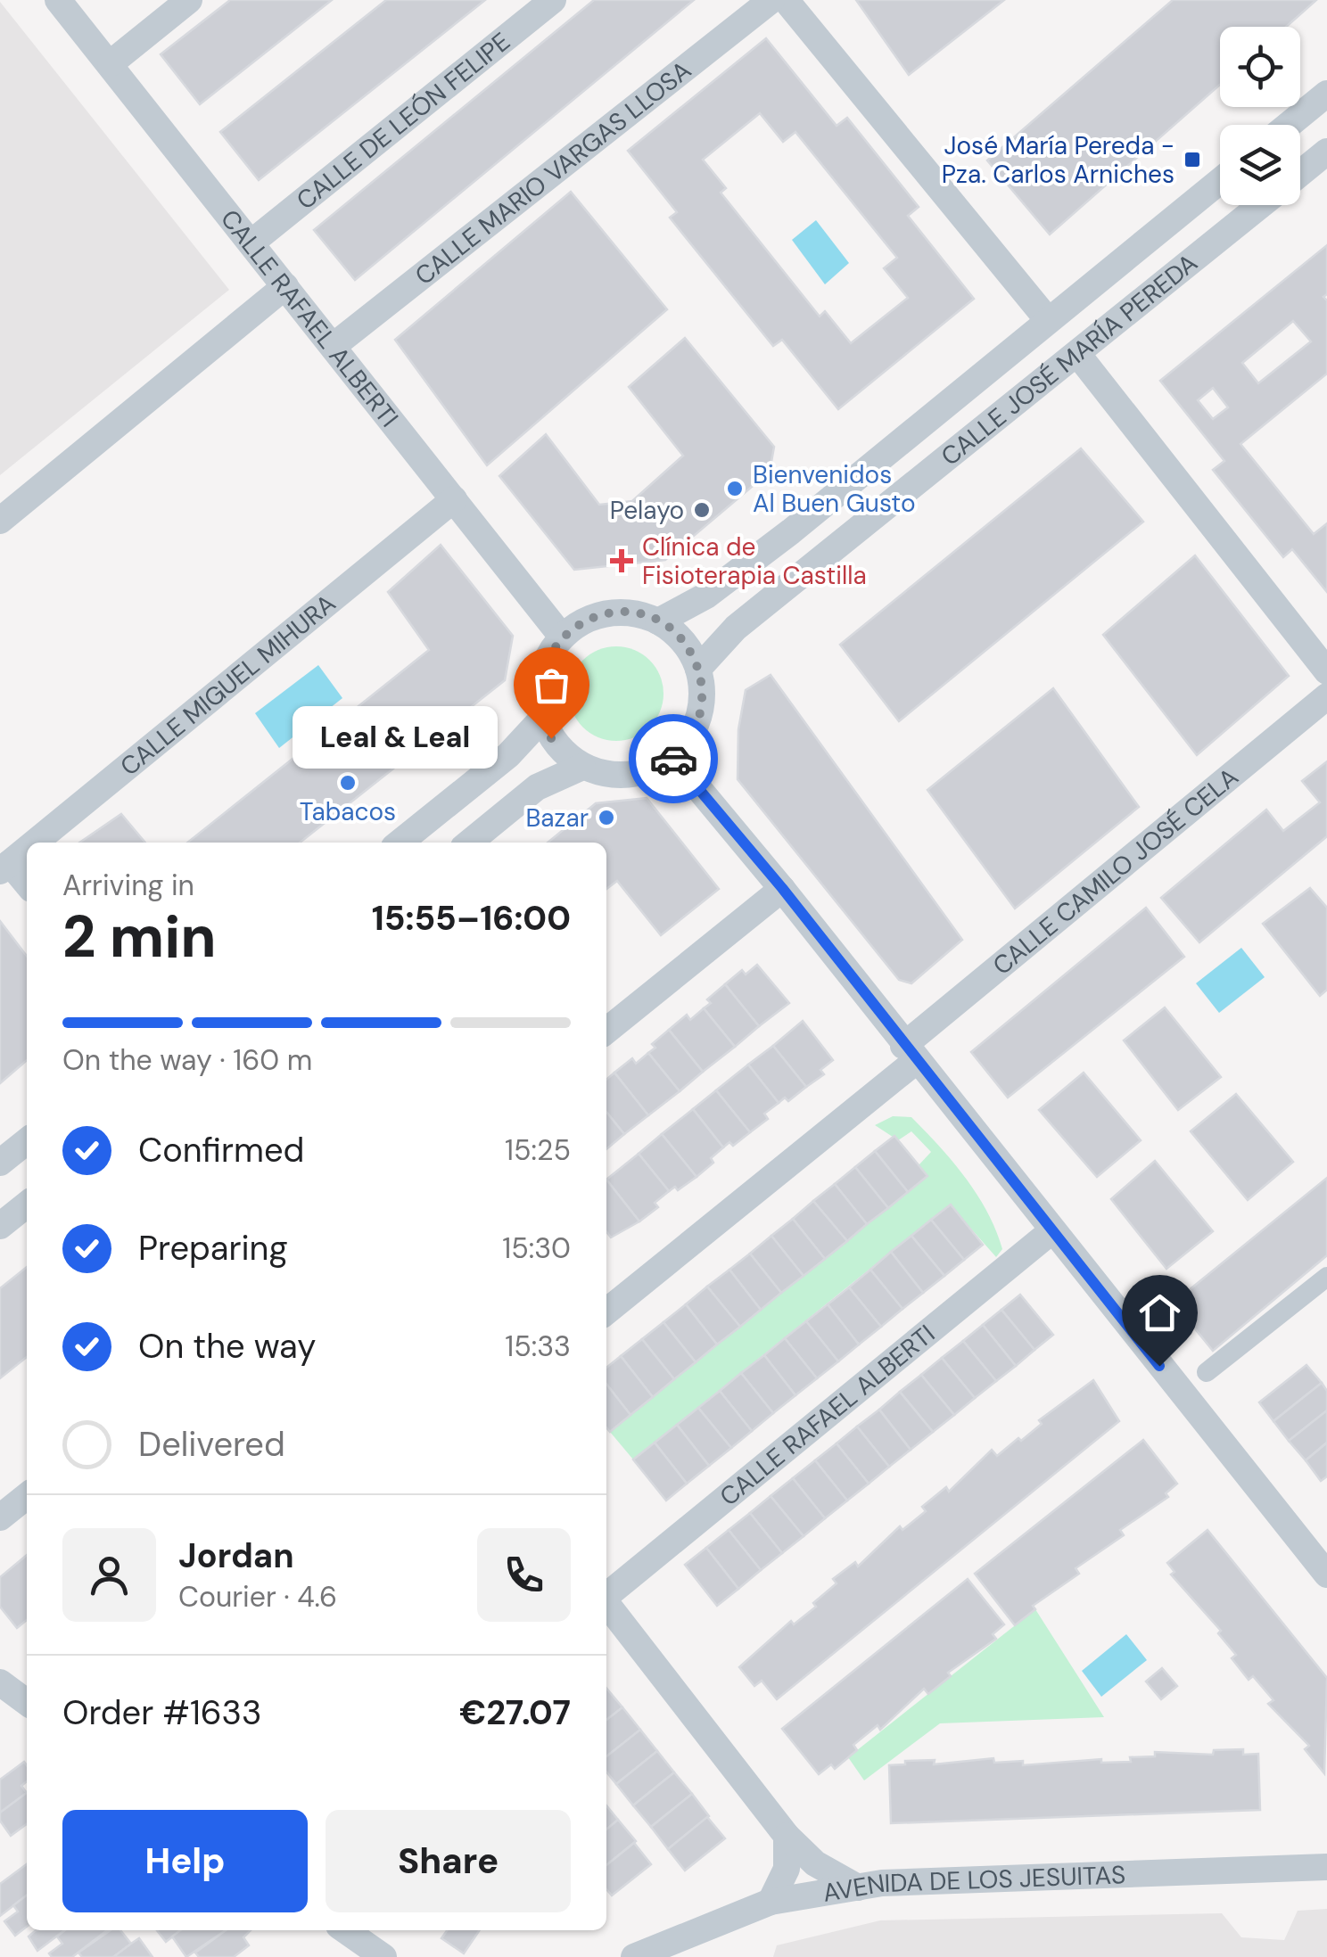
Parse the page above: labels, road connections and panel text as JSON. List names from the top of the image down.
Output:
{
  "streets": {
    "street": [
      "CALLE DE LEÓN FELIPE",
      "CALLE MARIO VARGAS LLOSA",
      "CALLE RAFAEL ALBERTI",
      "CALLE JOSÉ MARÍA PEREDA",
      "CALLE MIGUEL MIHURA",
      "CALLE CAMILO JOSÉ CELA",
      "AVENIDA DE LOS JESUITAS"
    ]
  },
  "crossings": [
    ["CALLE DE LEÓN FELIPE", "CALLE RAFAEL ALBERTI"],
    ["CALLE MARIO VARGAS LLOSA", "CALLE RAFAEL ALBERTI"],
    ["CALLE RAFAEL ALBERTI", "CALLE JOSÉ MARÍA PEREDA"],
    ["CALLE RAFAEL ALBERTI", "CALLE MIGUEL MIHURA"]
  ],
  "places": {
    "transit": ["José María Pereda - Pza. Carlos Arniches"],
    "other": [
      "Bienvenidos Al Buen Gusto",
      "Pelayo",
      "Leal & Leal",
      "Tabacos",
      "Bazar"
    ],
    "health": ["Clínica de Fisioterapia Castilla"]
  },
  "page": {
    "bubble": "Leal & Leal",
    "heading": ["2 min", "Arriving in", "15:55–16:00"],
    "panel": [
      "Jordan",
      "Courier · 4.6",
      "Order #1633",
      "€27.07"
    ],
    "bar": "On the way · 160 m",
    "list": [
      ["Confirmed", "15:25"],
      ["Preparing", "15:30"],
      ["On the way", "15:33"],
      "Delivered"
    ],
    "buttons": ["Help", "Share"]
  }
}
